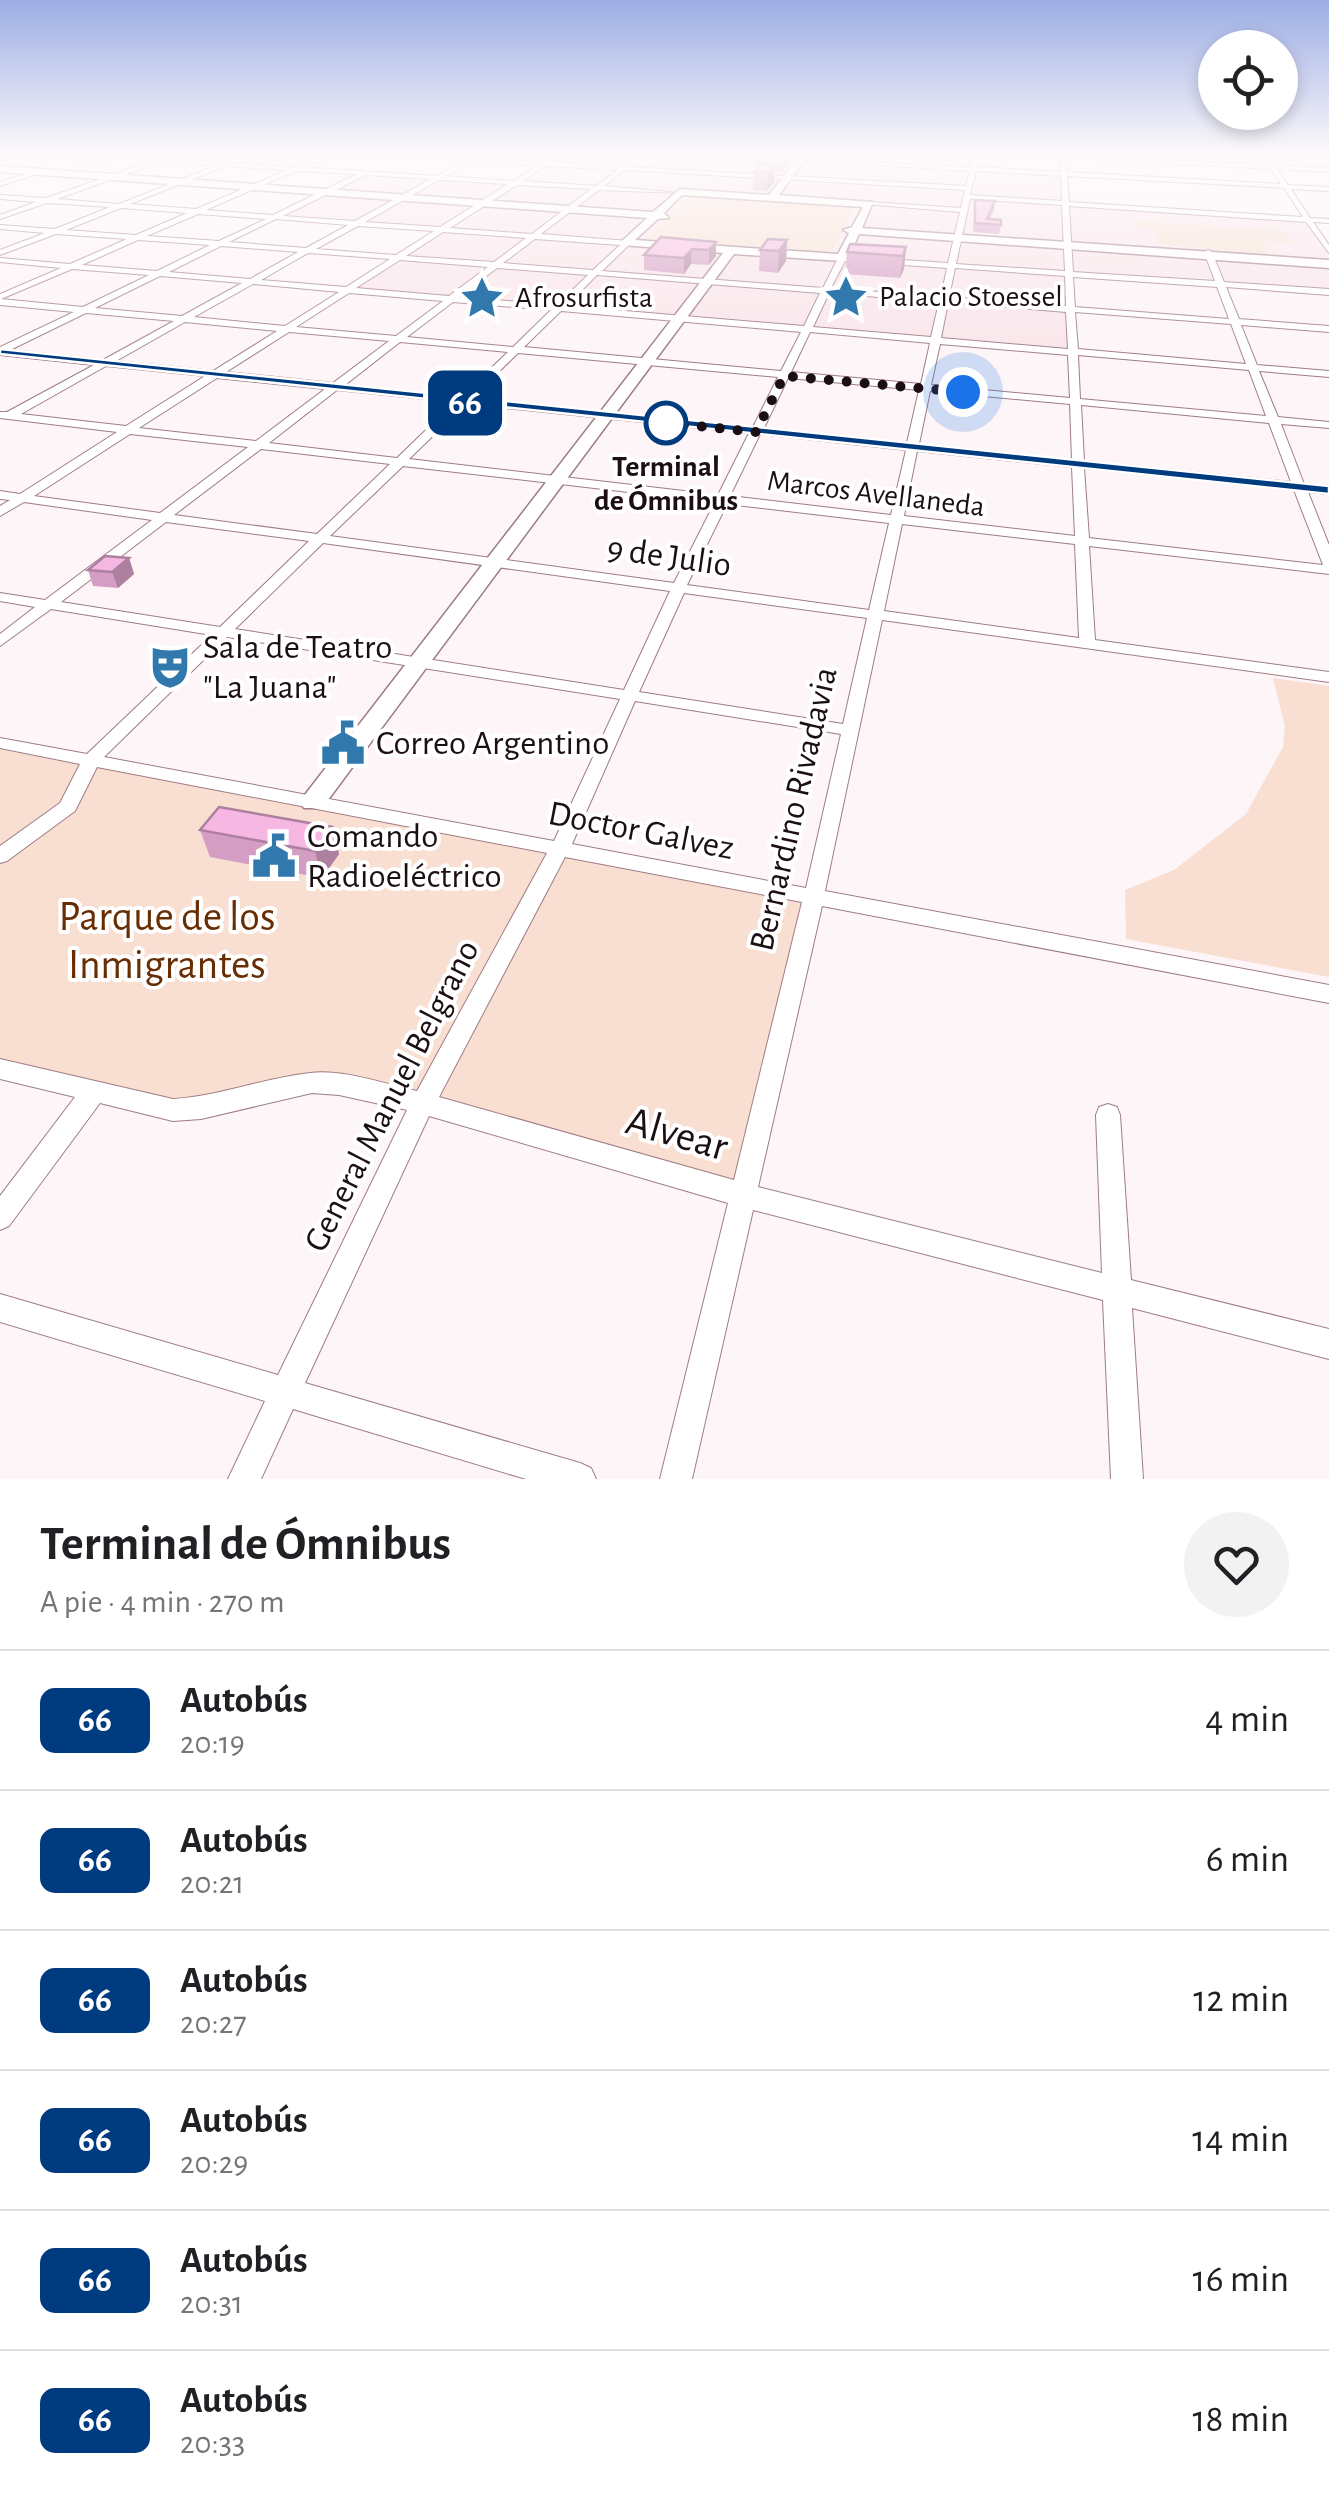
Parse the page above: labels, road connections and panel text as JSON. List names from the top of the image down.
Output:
{
  "streets": {
    "main road": ["General Manuel Belgrano"],
    "street": [
      "Marcos Avellaneda",
      "9 de Julio",
      "Bernardino Rivadavia",
      "Doctor Galvez",
      "Alvear"
    ]
  },
  "crossings": [
    ["Marcos Avellaneda", "Bernardino Rivadavia"],
    ["Marcos Avellaneda", "General Manuel Belgrano"],
    ["9 de Julio", "Bernardino Rivadavia"],
    ["9 de Julio", "General Manuel Belgrano"],
    ["Bernardino Rivadavia", "Doctor Galvez"],
    ["Bernardino Rivadavia", "Alvear"],
    ["Doctor Galvez", "General Manuel Belgrano"],
    ["General Manuel Belgrano", "Alvear"]
  ],
  "parks": ["Parque de los Inmigrantes"],
  "places": {
    "place": ["Palacio Stoessel", "Afrosurfista"],
    "other": ["Terminal de Ómnibus"],
    "theatre": ["Sala de Teatro \"La Juana\""],
    "public building": ["Correo Argentino", "Comando Radioeléctrico"]
  },
  "lines": ["bus line 66"],
  "page": {
    "on_map": "66",
    "heading": ["Terminal de Ómnibus", "A pie · 4 min · 270 m"],
    "list": [
      {
        "mark": "66",
        "name": "Autobús",
        "note": "20:19",
        "value": "4 min"
      },
      {
        "mark": "66",
        "name": "Autobús",
        "note": "20:21",
        "value": "6 min"
      },
      {
        "mark": "66",
        "name": "Autobús",
        "note": "20:27",
        "value": "12 min"
      },
      {
        "mark": "66",
        "name": "Autobús",
        "note": "20:29",
        "value": "14 min"
      },
      {
        "mark": "66",
        "name": "Autobús",
        "note": "20:31",
        "value": "16 min"
      },
      {
        "mark": "66",
        "name": "Autobús",
        "note": "20:33",
        "value": "18 min"
      }
    ]
  }
}
